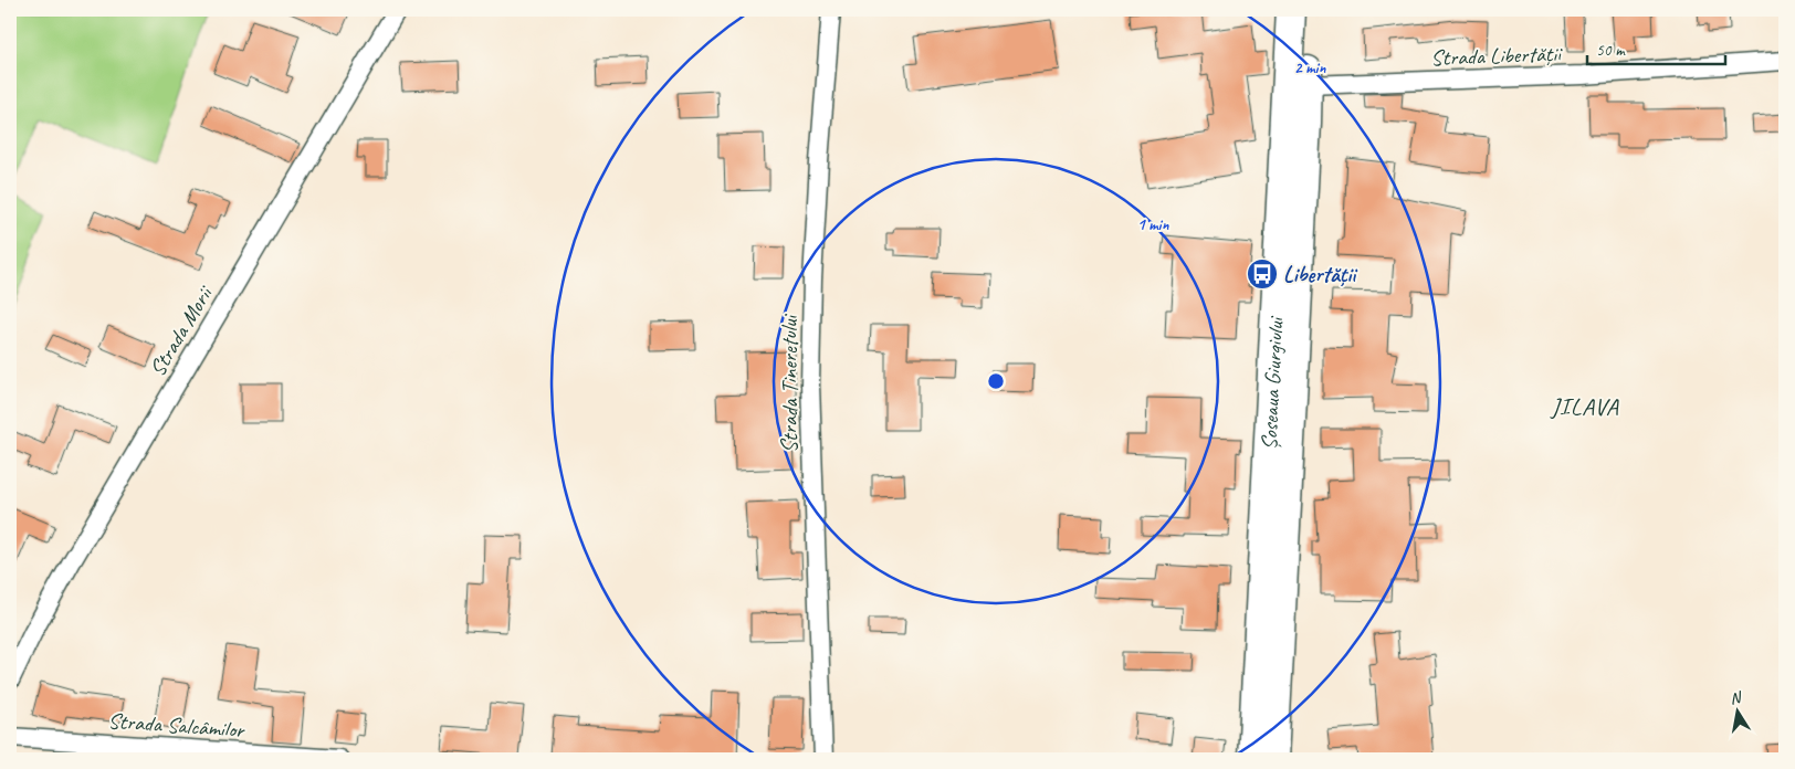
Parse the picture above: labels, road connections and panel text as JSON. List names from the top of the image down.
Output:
{
  "streets": {
    "highway": ["Șoseaua Giurgiului"],
    "street": [
      "Strada Libertății",
      "Strada Morii",
      "Strada Tineretului",
      "Strada Salcâmilor"
    ]
  },
  "crossings": [
    ["Strada Libertății", "Șoseaua Giurgiului"]
  ],
  "districts": ["JILAVA"],
  "places": {
    "bus stop": ["Libertății"]
  },
  "scale_bar": "50 m",
  "north": "top",
  "rings": ["2 min", "1 min"]
}
